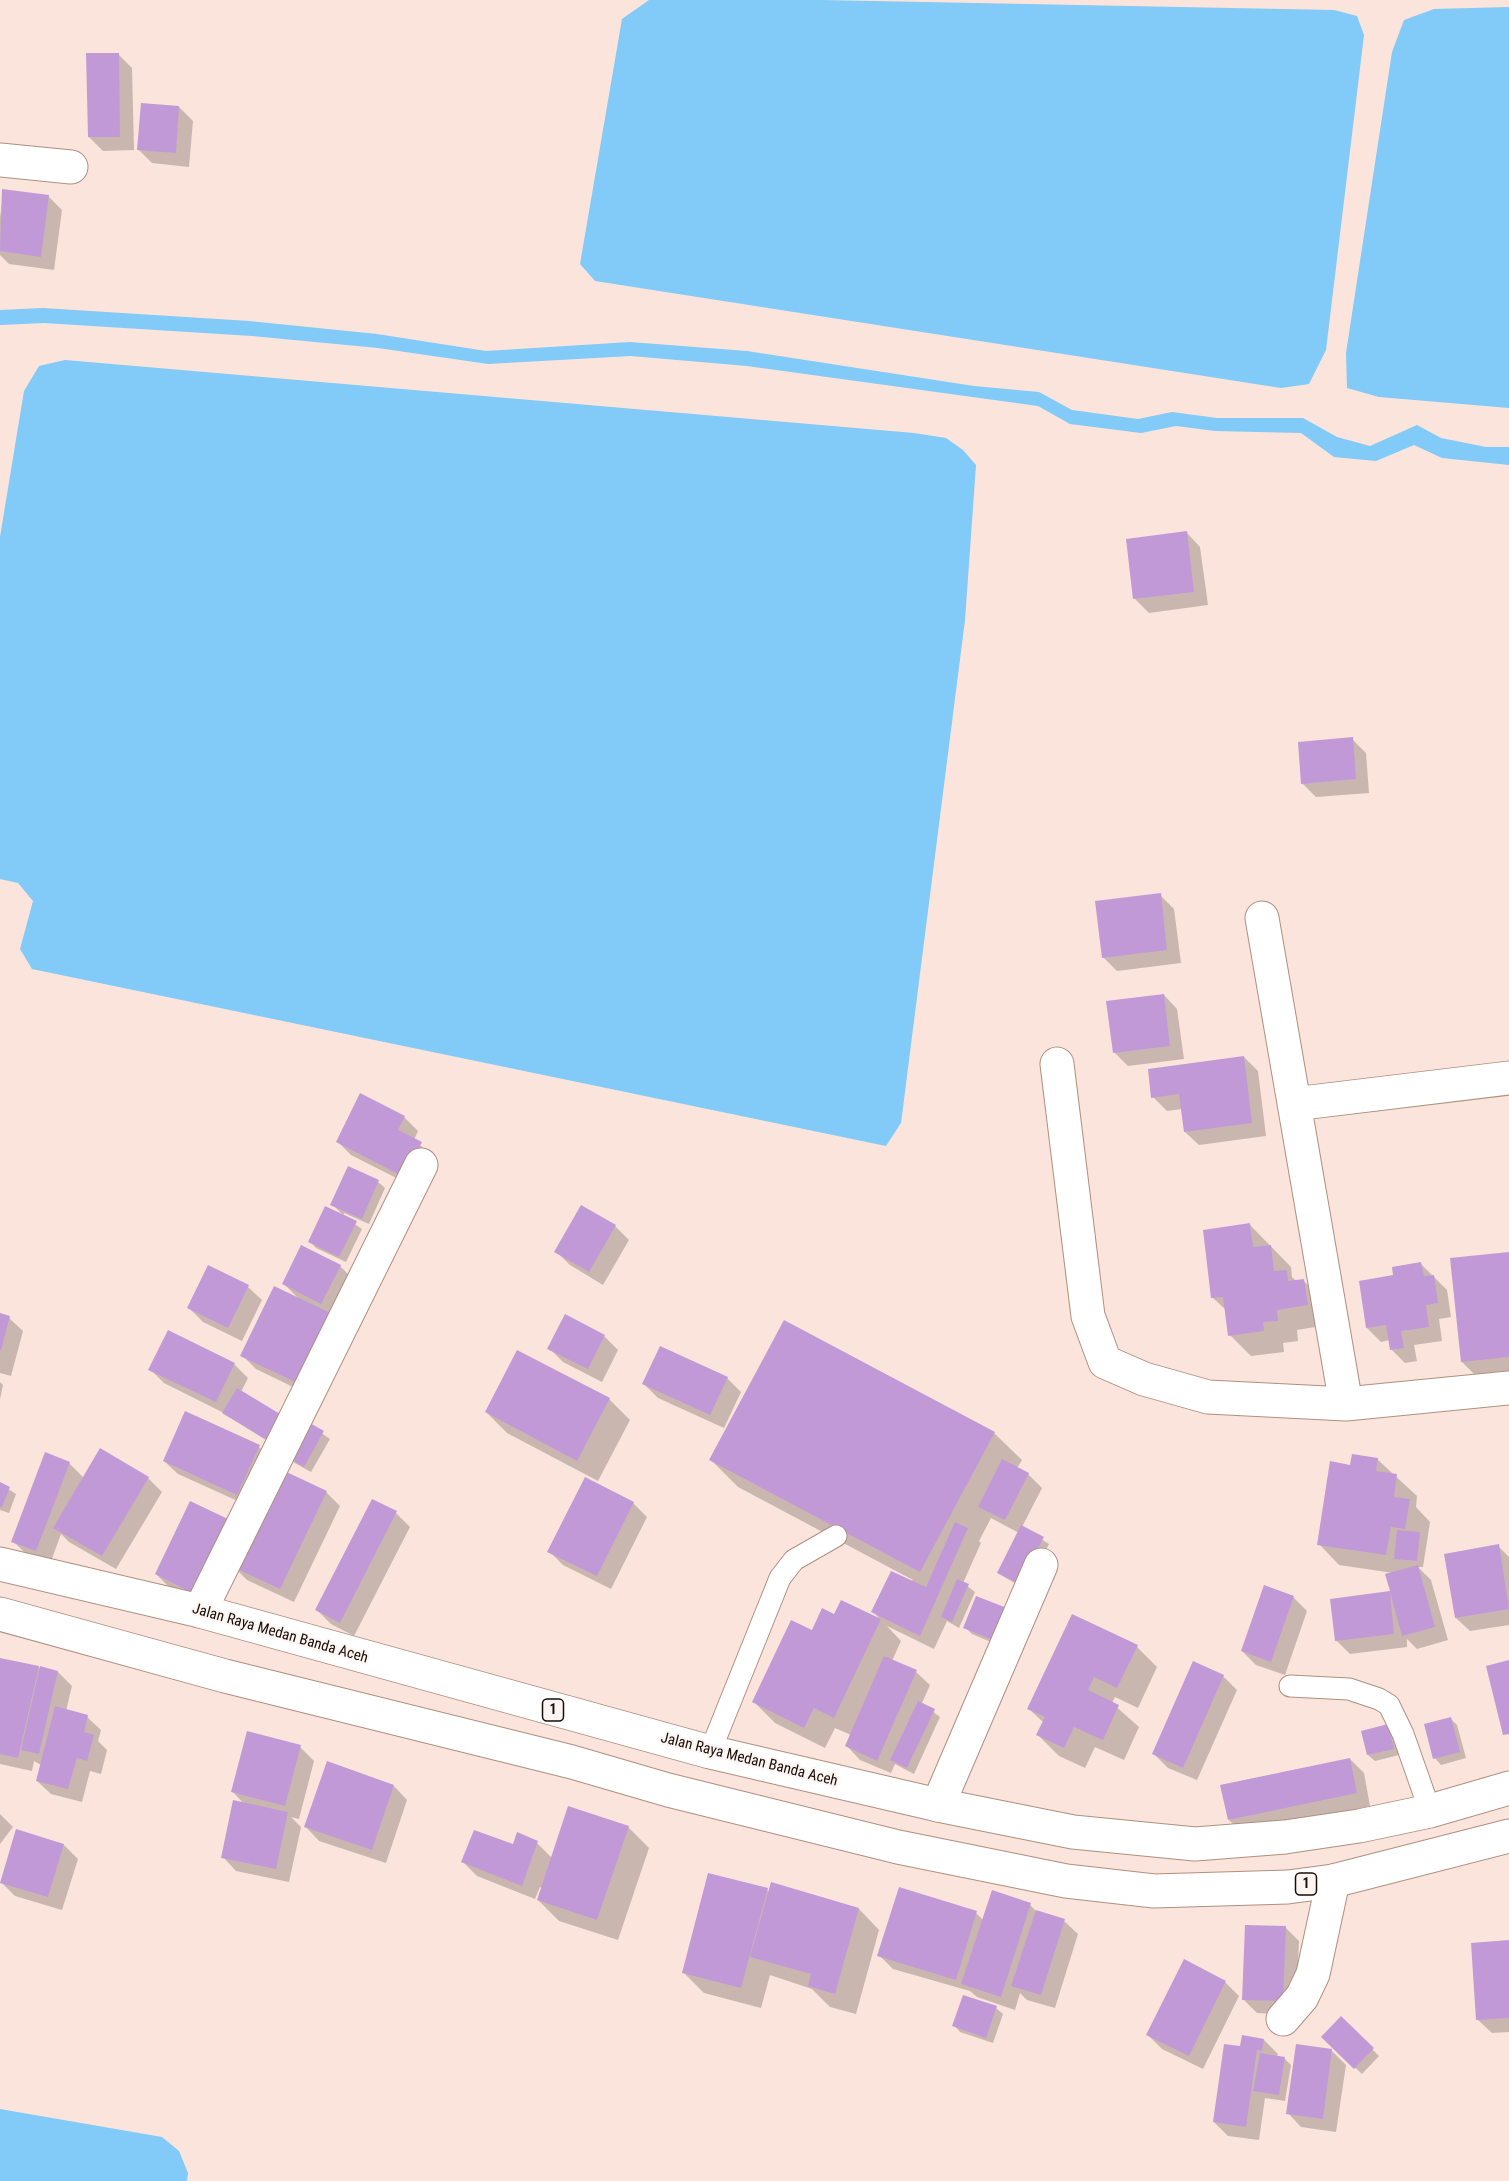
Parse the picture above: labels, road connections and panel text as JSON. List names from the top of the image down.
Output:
{
  "streets": {
    "main road": ["Jalan Raya Medan Banda Aceh", "1"]
  }
}
